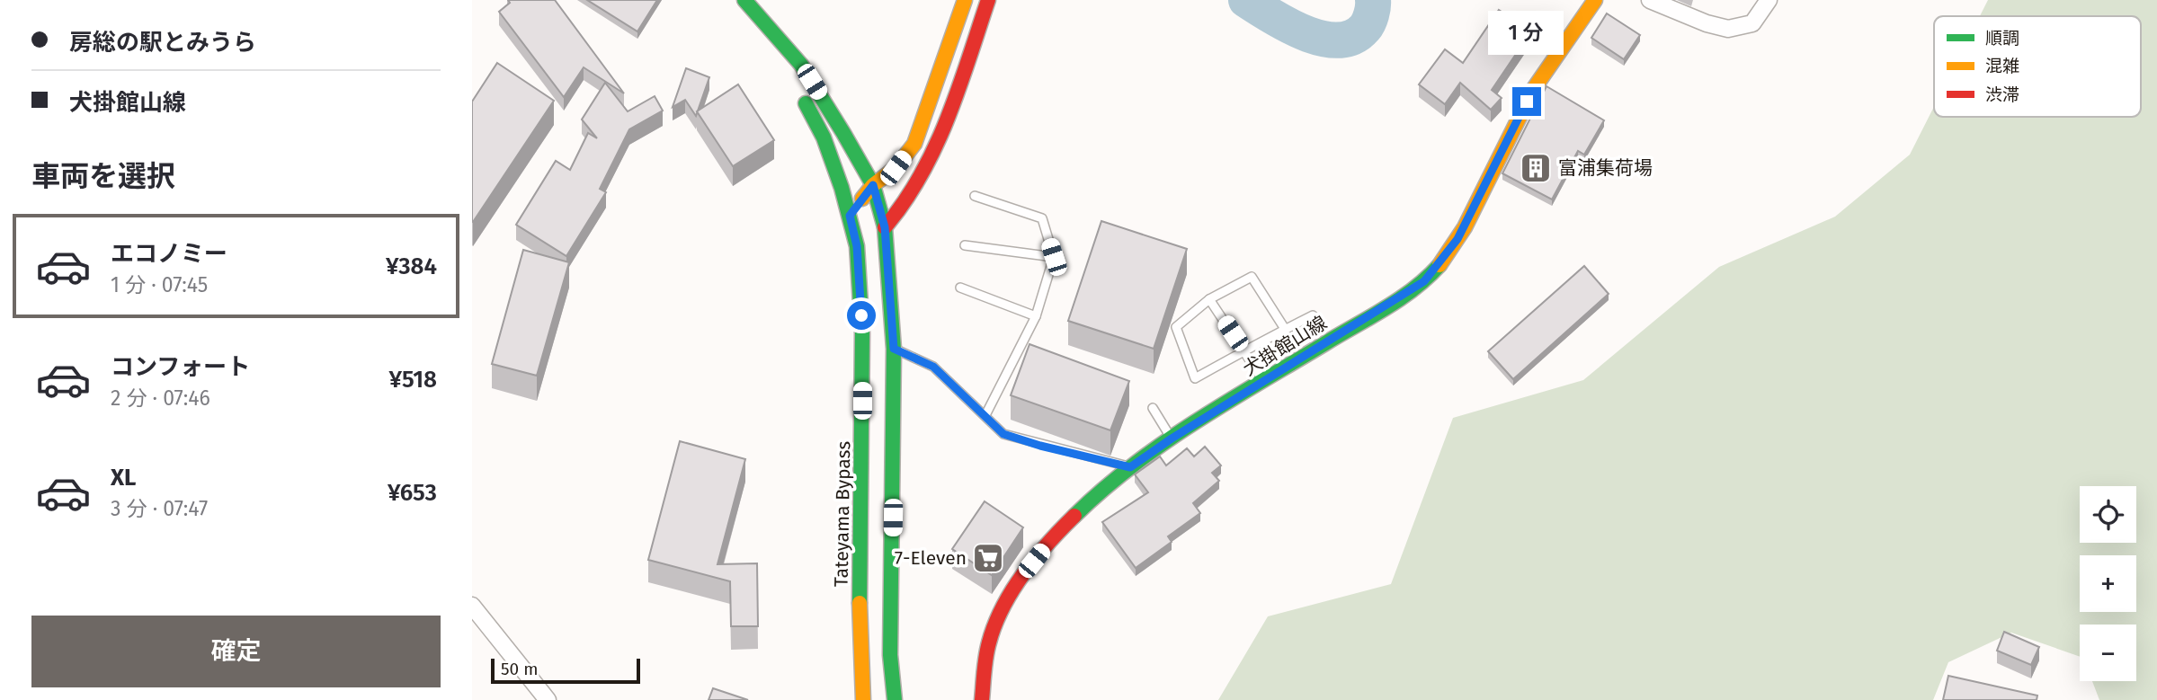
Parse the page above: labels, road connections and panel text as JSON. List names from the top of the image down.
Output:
{
  "streets": {
    "main road": ["犬掛館山線", "Tateyama Bypass"]
  },
  "places": {
    "building": ["富浦集荷場"],
    "supermarket": ["7-Eleven"]
  },
  "legend": ["順調", "混雑", "渋滞"],
  "scale_bar": "50 m",
  "page": {
    "banner": ["房総の駅とみうら", "犬掛館山線"],
    "bubble": "1 分",
    "heading": "車両を選択",
    "list": [
      {
        "name": "エコノミー",
        "note": "1 分 · 07:45",
        "value": "¥384"
      },
      {
        "name": "コンフォート",
        "note": "2 分 · 07:46",
        "value": "¥518"
      },
      {
        "name": "XL",
        "note": "3 分 · 07:47",
        "value": "¥653"
      }
    ],
    "map_buttons": ["+", "−"],
    "buttons": "確定",
    "scale": "50 m"
  }
}
